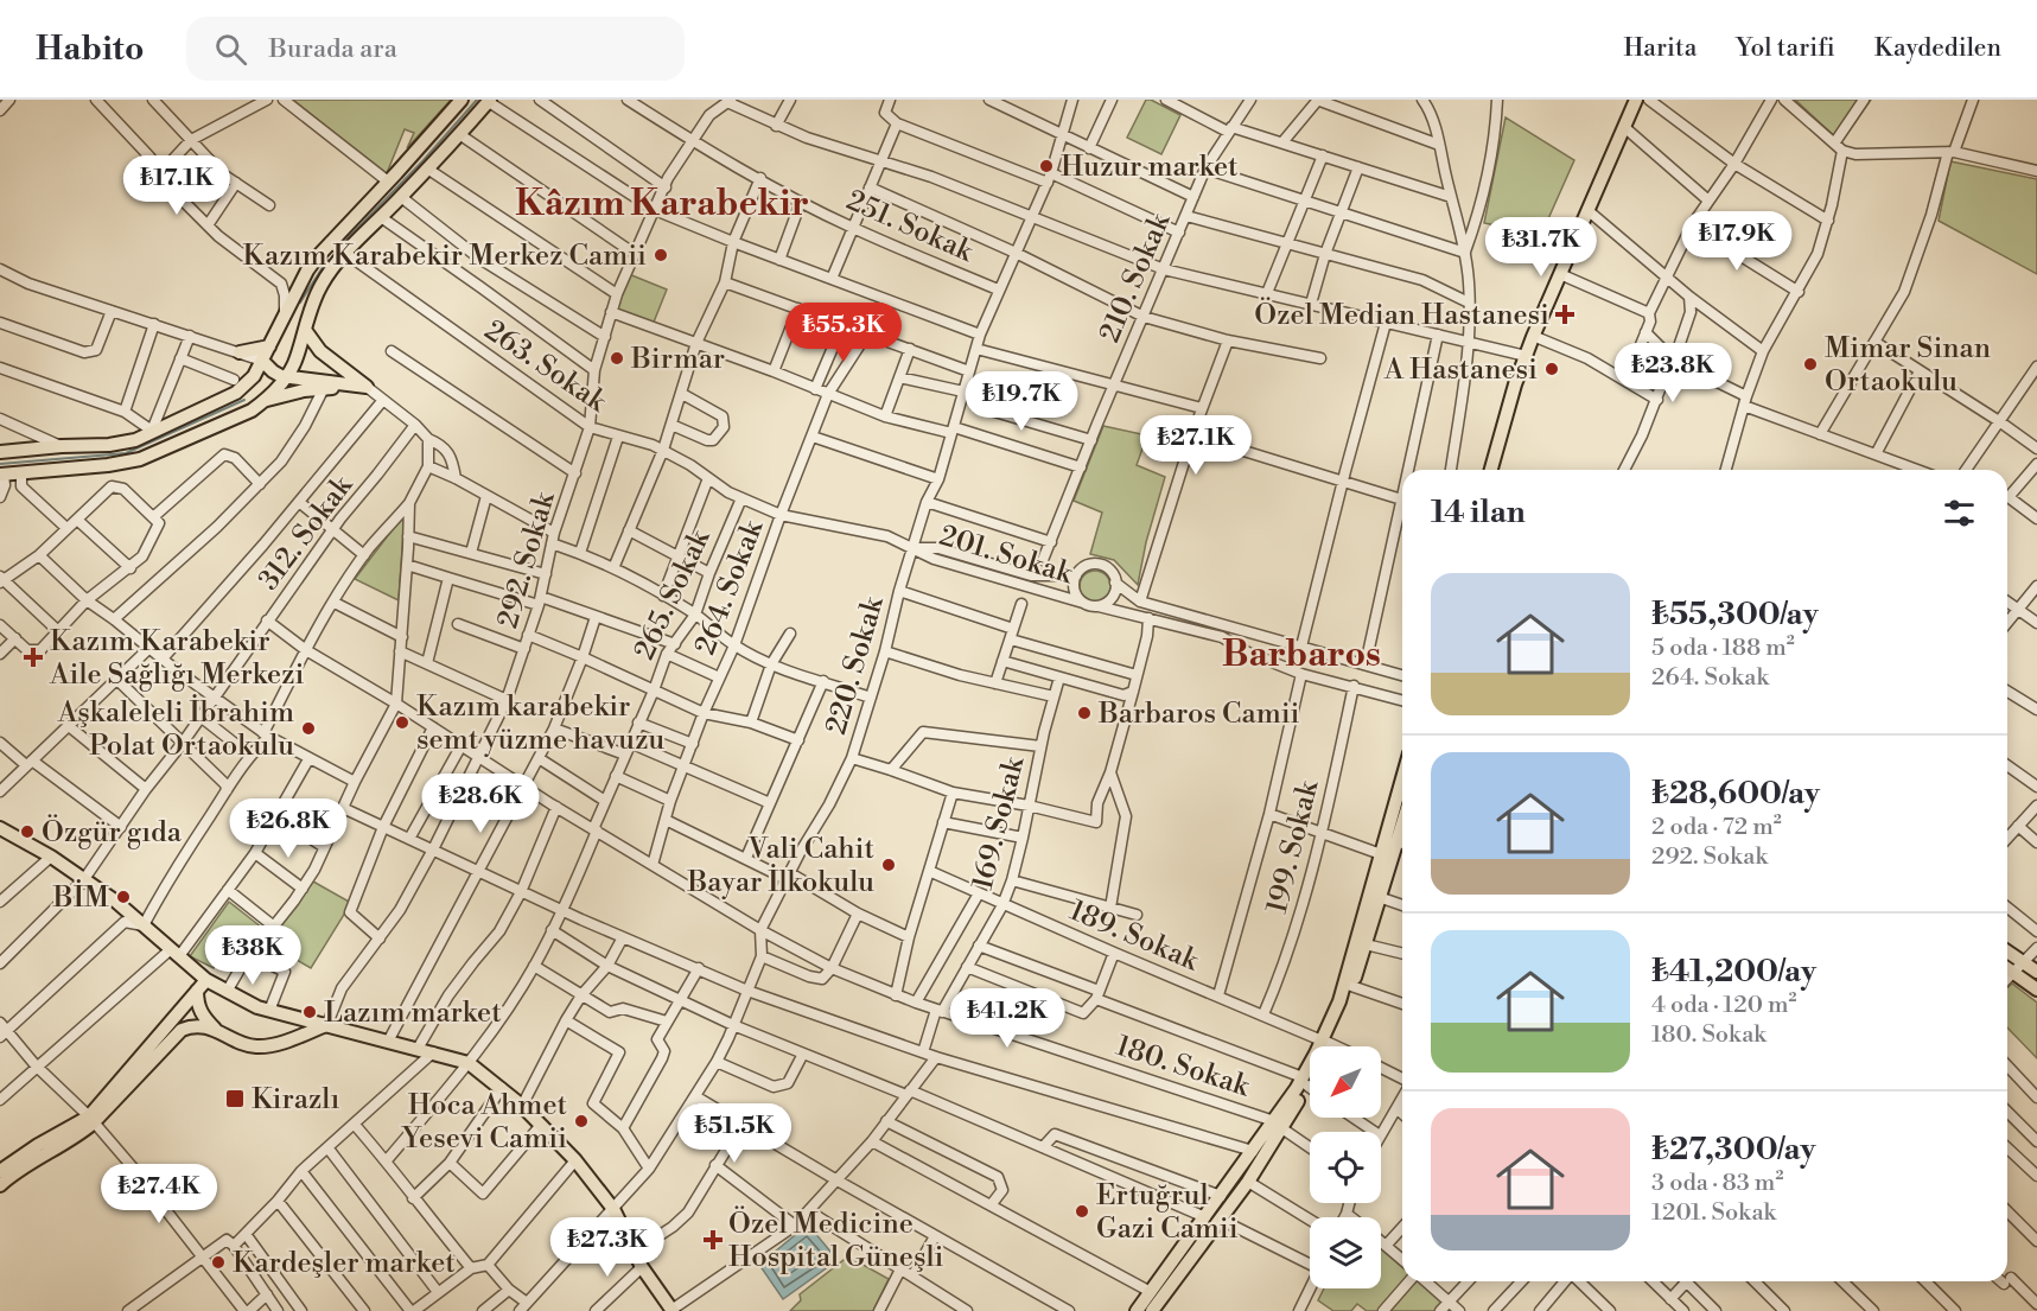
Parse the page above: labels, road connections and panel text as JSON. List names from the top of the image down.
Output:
{
  "streets": {
    "street": [
      "251. Sokak",
      "210. Sokak",
      "263. Sokak",
      "312. Sokak",
      "201. Sokak",
      "292. Sokak",
      "264. Sokak",
      "265. Sokak",
      "220. Sokak",
      "169. Sokak",
      "199. Sokak",
      "189. Sokak",
      "180. Sokak"
    ]
  },
  "crossings": [
    ["251. Sokak", "292. Sokak"],
    ["251. Sokak", "220. Sokak"],
    ["263. Sokak", "201. Sokak"],
    ["263. Sokak", "292. Sokak"],
    ["263. Sokak", "264. Sokak"],
    ["263. Sokak", "265. Sokak"],
    ["263. Sokak", "220. Sokak"],
    ["312. Sokak", "180. Sokak"],
    ["201. Sokak", "220. Sokak"],
    ["201. Sokak", "199. Sokak"],
    ["292. Sokak", "180. Sokak"],
    ["264. Sokak", "180. Sokak"],
    ["265. Sokak", "180. Sokak"],
    ["220. Sokak", "180. Sokak"],
    ["169. Sokak", "189. Sokak"],
    ["169. Sokak", "180. Sokak"],
    ["199. Sokak", "189. Sokak"]
  ],
  "districts": ["Kâzım Karabekir", "Barbaros"],
  "places": {
    "other": [
      "Huzur market",
      "Kazım Karabekir Merkez Camii",
      "Birmar",
      "Mimar Sinan Ortaokulu",
      "A Hastanesi",
      "Barbaros Camii",
      "Kazım karabekir semt yüzme havuzu",
      "Aşkaleleli İbrahim Polat Ortaokulu",
      "Özgür gıda",
      "Vali Cahit Bayar İlkokulu",
      "BİM",
      "Lazım market",
      "Hoca Ahmet Yesevi Camii",
      "Ertuğrul Gazi Camii",
      "Kardeşler market"
    ],
    "health": ["Özel Median Hastanesi", "Kazım Karabekir Aile Sağlığı Merkezi", "Özel Medicine Hospital Güneşli"],
    "transit": ["Kirazlı"]
  },
  "north": "bottom left",
  "page": {
    "header": "Habito",
    "search": "Burada ara",
    "nav": ["Harita", "Yol tarifi", "Kaydedilen"],
    "price": [
      "₺17.1K",
      "₺17.9K",
      "₺31.7K",
      "₺55.3K",
      "₺23.8K",
      "₺19.7K",
      "₺27.1K",
      "₺28.6K",
      "₺26.8K",
      "₺38K",
      "₺41.2K",
      "₺51.5K",
      "₺27.4K",
      "₺27.3K"
    ],
    "heading": "14 ilan",
    "list": [
      {
        "name": "₺55,300/ay",
        "note": "5 oda · 188 m² · 264. Sokak"
      },
      {
        "name": "₺28,600/ay",
        "note": "2 oda · 72 m² · 292. Sokak"
      },
      {
        "name": "₺41,200/ay",
        "note": "4 oda · 120 m² · 180. Sokak"
      },
      {
        "name": "₺27,300/ay",
        "note": "3 oda · 83 m² · 1201. Sokak"
      }
    ]
  }
}
